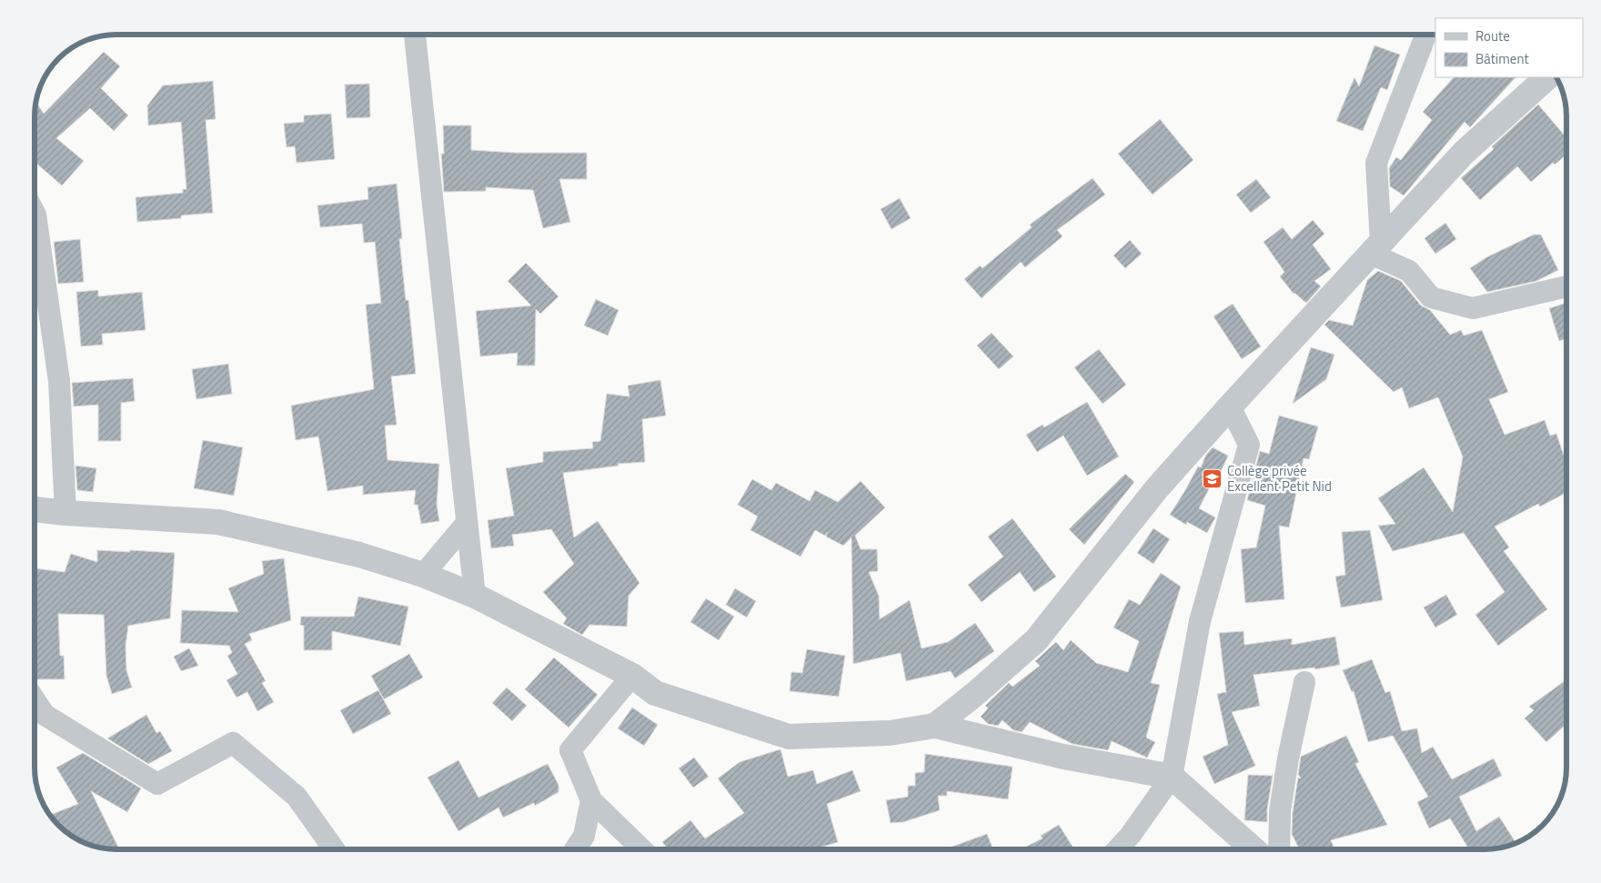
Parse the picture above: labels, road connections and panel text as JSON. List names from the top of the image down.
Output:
{
  "places": {
    "school or university": ["Collège privée Excellent Petit Nid"]
  },
  "legend": ["Route", "Bâtiment"]
}
